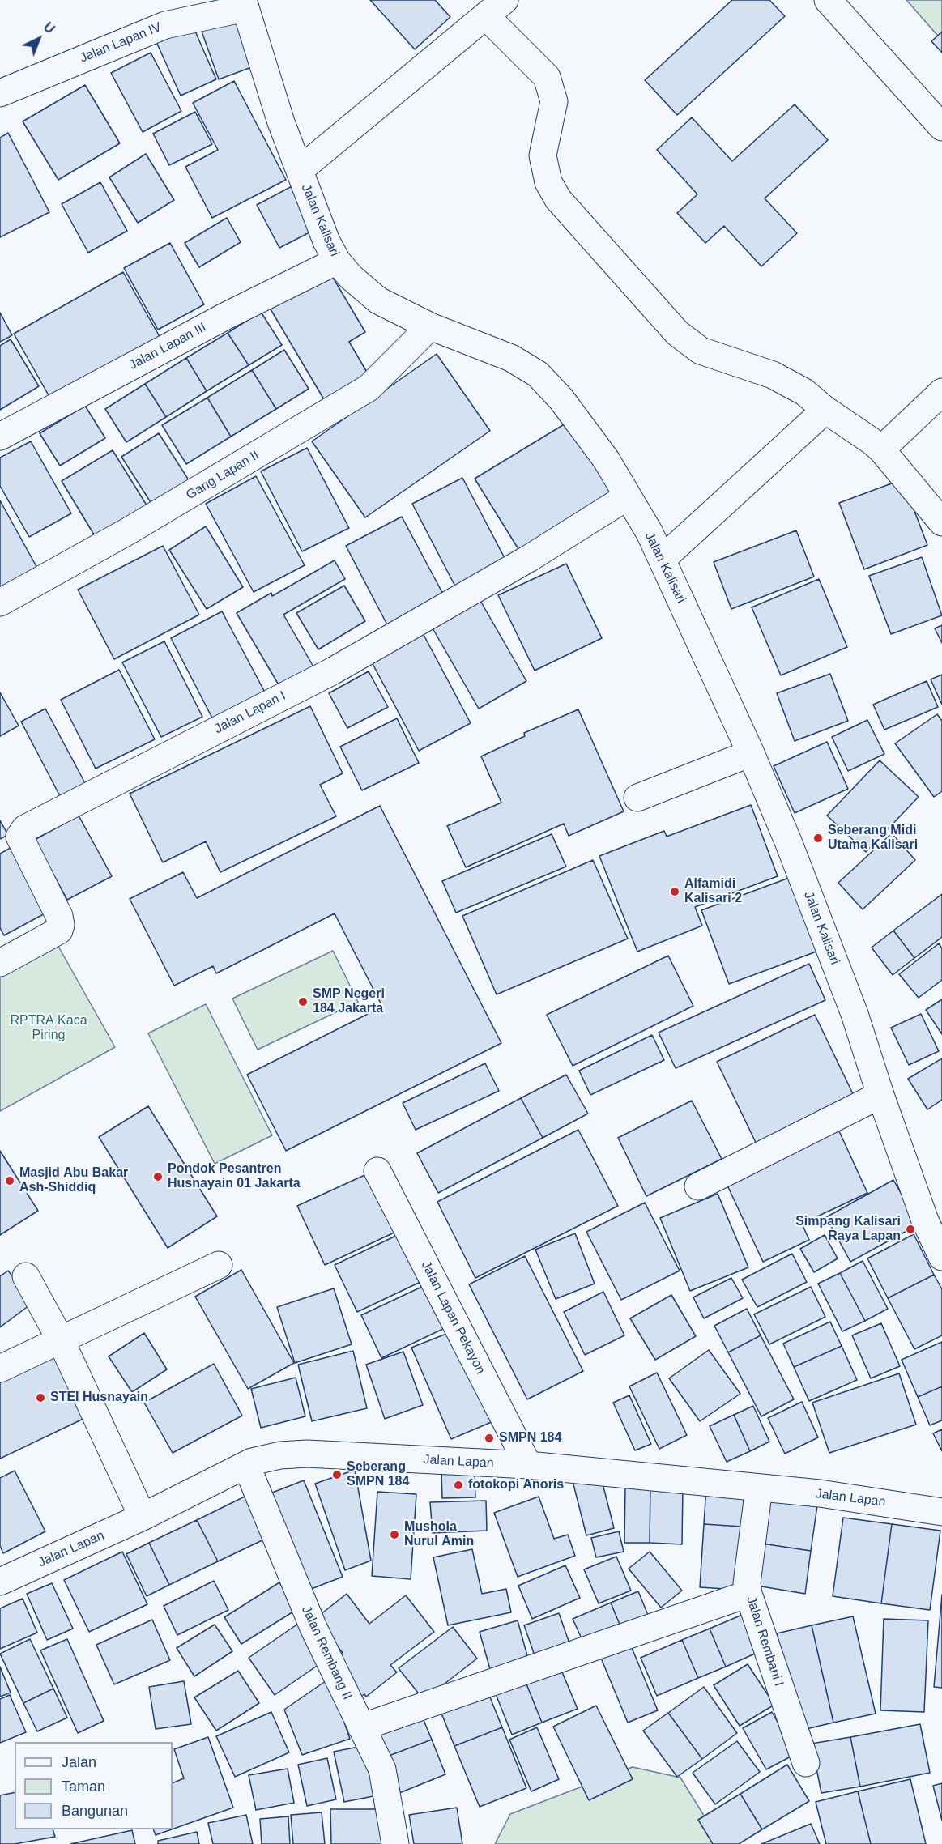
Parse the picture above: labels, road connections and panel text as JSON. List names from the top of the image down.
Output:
{
  "streets": {
    "street": [
      "Jalan Lapan IV",
      "Jalan Kalisari",
      "Jalan Lapan III",
      "Gang Lapan II",
      "Jalan Lapan I",
      "Jalan Lapan Pekayon",
      "Jalan Lapan",
      "Jalan Rembani I",
      "Jalan Rembang II"
    ]
  },
  "crossings": [
    ["Jalan Lapan IV", "Jalan Kalisari"],
    ["Jalan Kalisari", "Jalan Lapan III"],
    ["Jalan Kalisari", "Gang Lapan II"],
    ["Jalan Kalisari", "Jalan Lapan I"],
    ["Jalan Lapan Pekayon", "Jalan Lapan"],
    ["Jalan Lapan", "Jalan Rembani I"],
    ["Jalan Lapan", "Jalan Rembang II"]
  ],
  "parks": ["RPTRA Kaca Piring"],
  "places": [
    "Seberang Midi Utama Kalisari",
    "Alfamidi Kalisari 2",
    "SMP Negeri 184 Jakarta",
    "Pondok Pesantren Husnayain 01 Jakarta",
    "Masjid Abu Bakar Ash-Shiddiq",
    "Simpang Kalisari Raya Lapan",
    "STEI Husnayain",
    "SMPN 184",
    "Seberang SMPN 184",
    "fotokopi Anoris",
    "Mushola Nurul Amin"
  ],
  "legend": ["Jalan", "Taman", "Bangunan"],
  "north": "top right"
}
